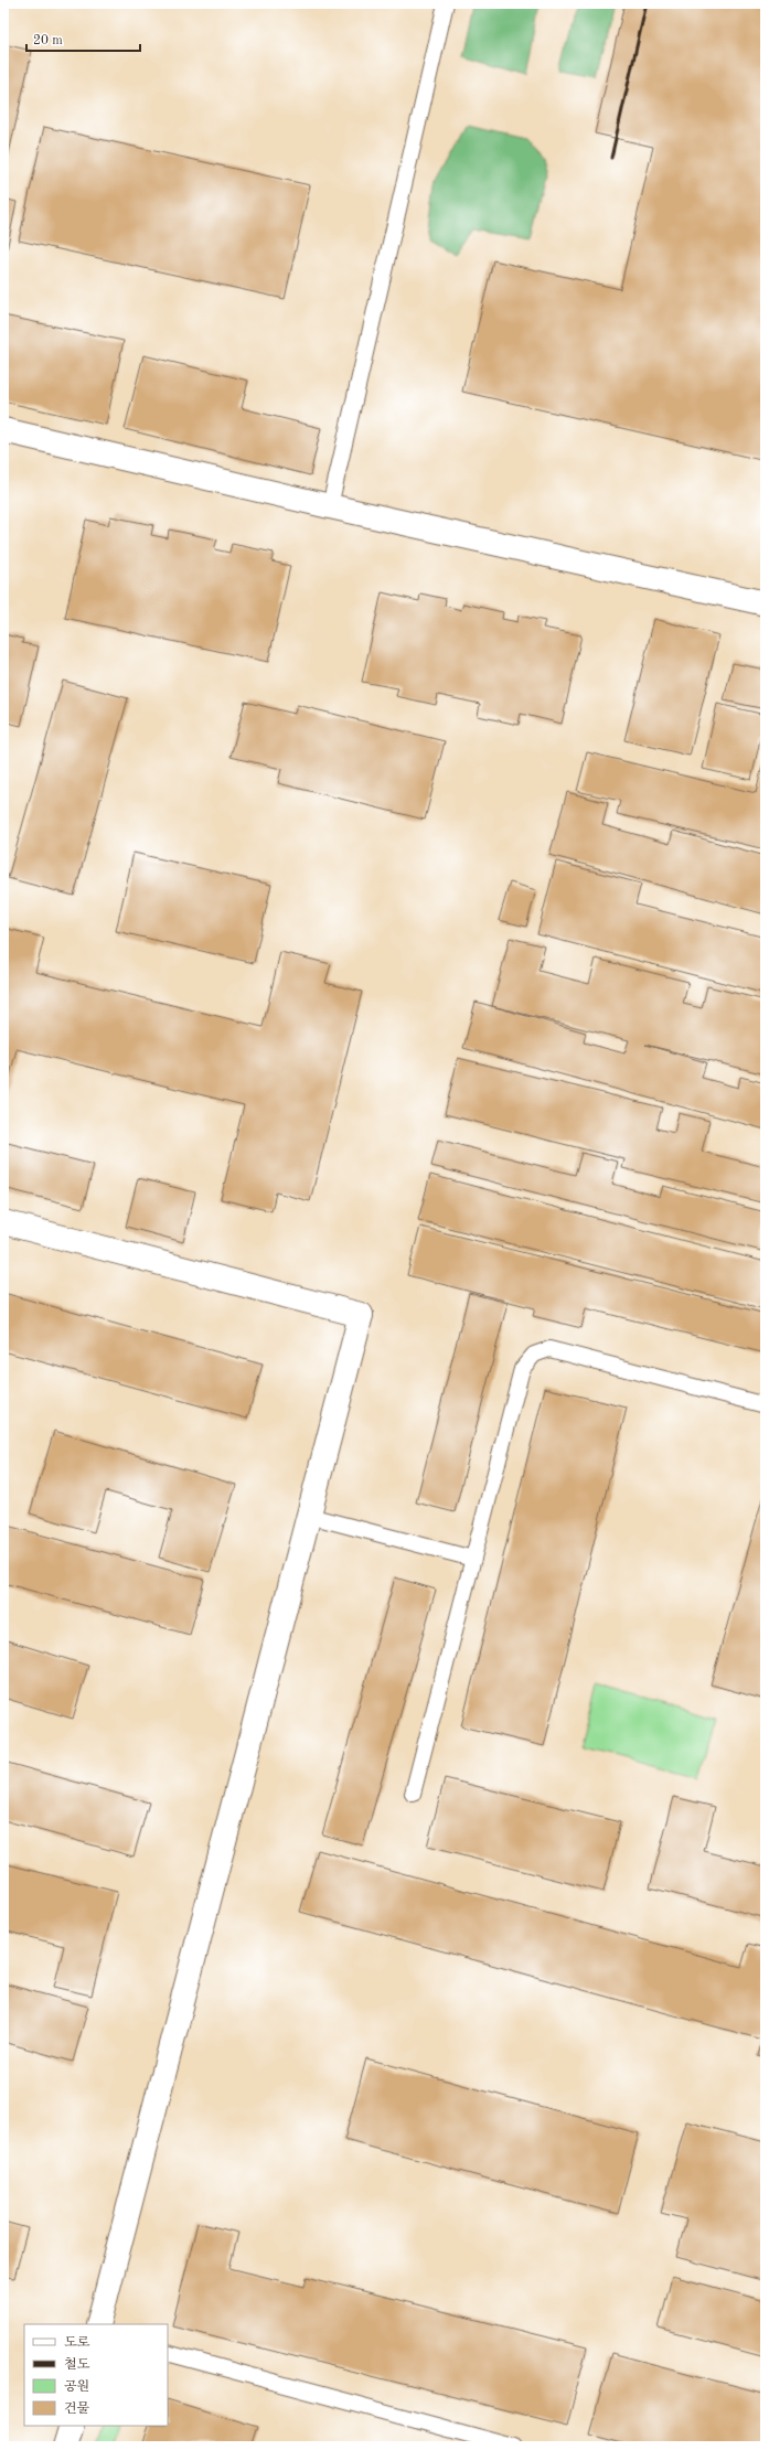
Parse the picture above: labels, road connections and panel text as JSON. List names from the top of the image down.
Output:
{
  "legend": [
    "도로",
    "철도",
    "공원",
    "건물"
  ],
  "scale_bar": "20 m"
}
